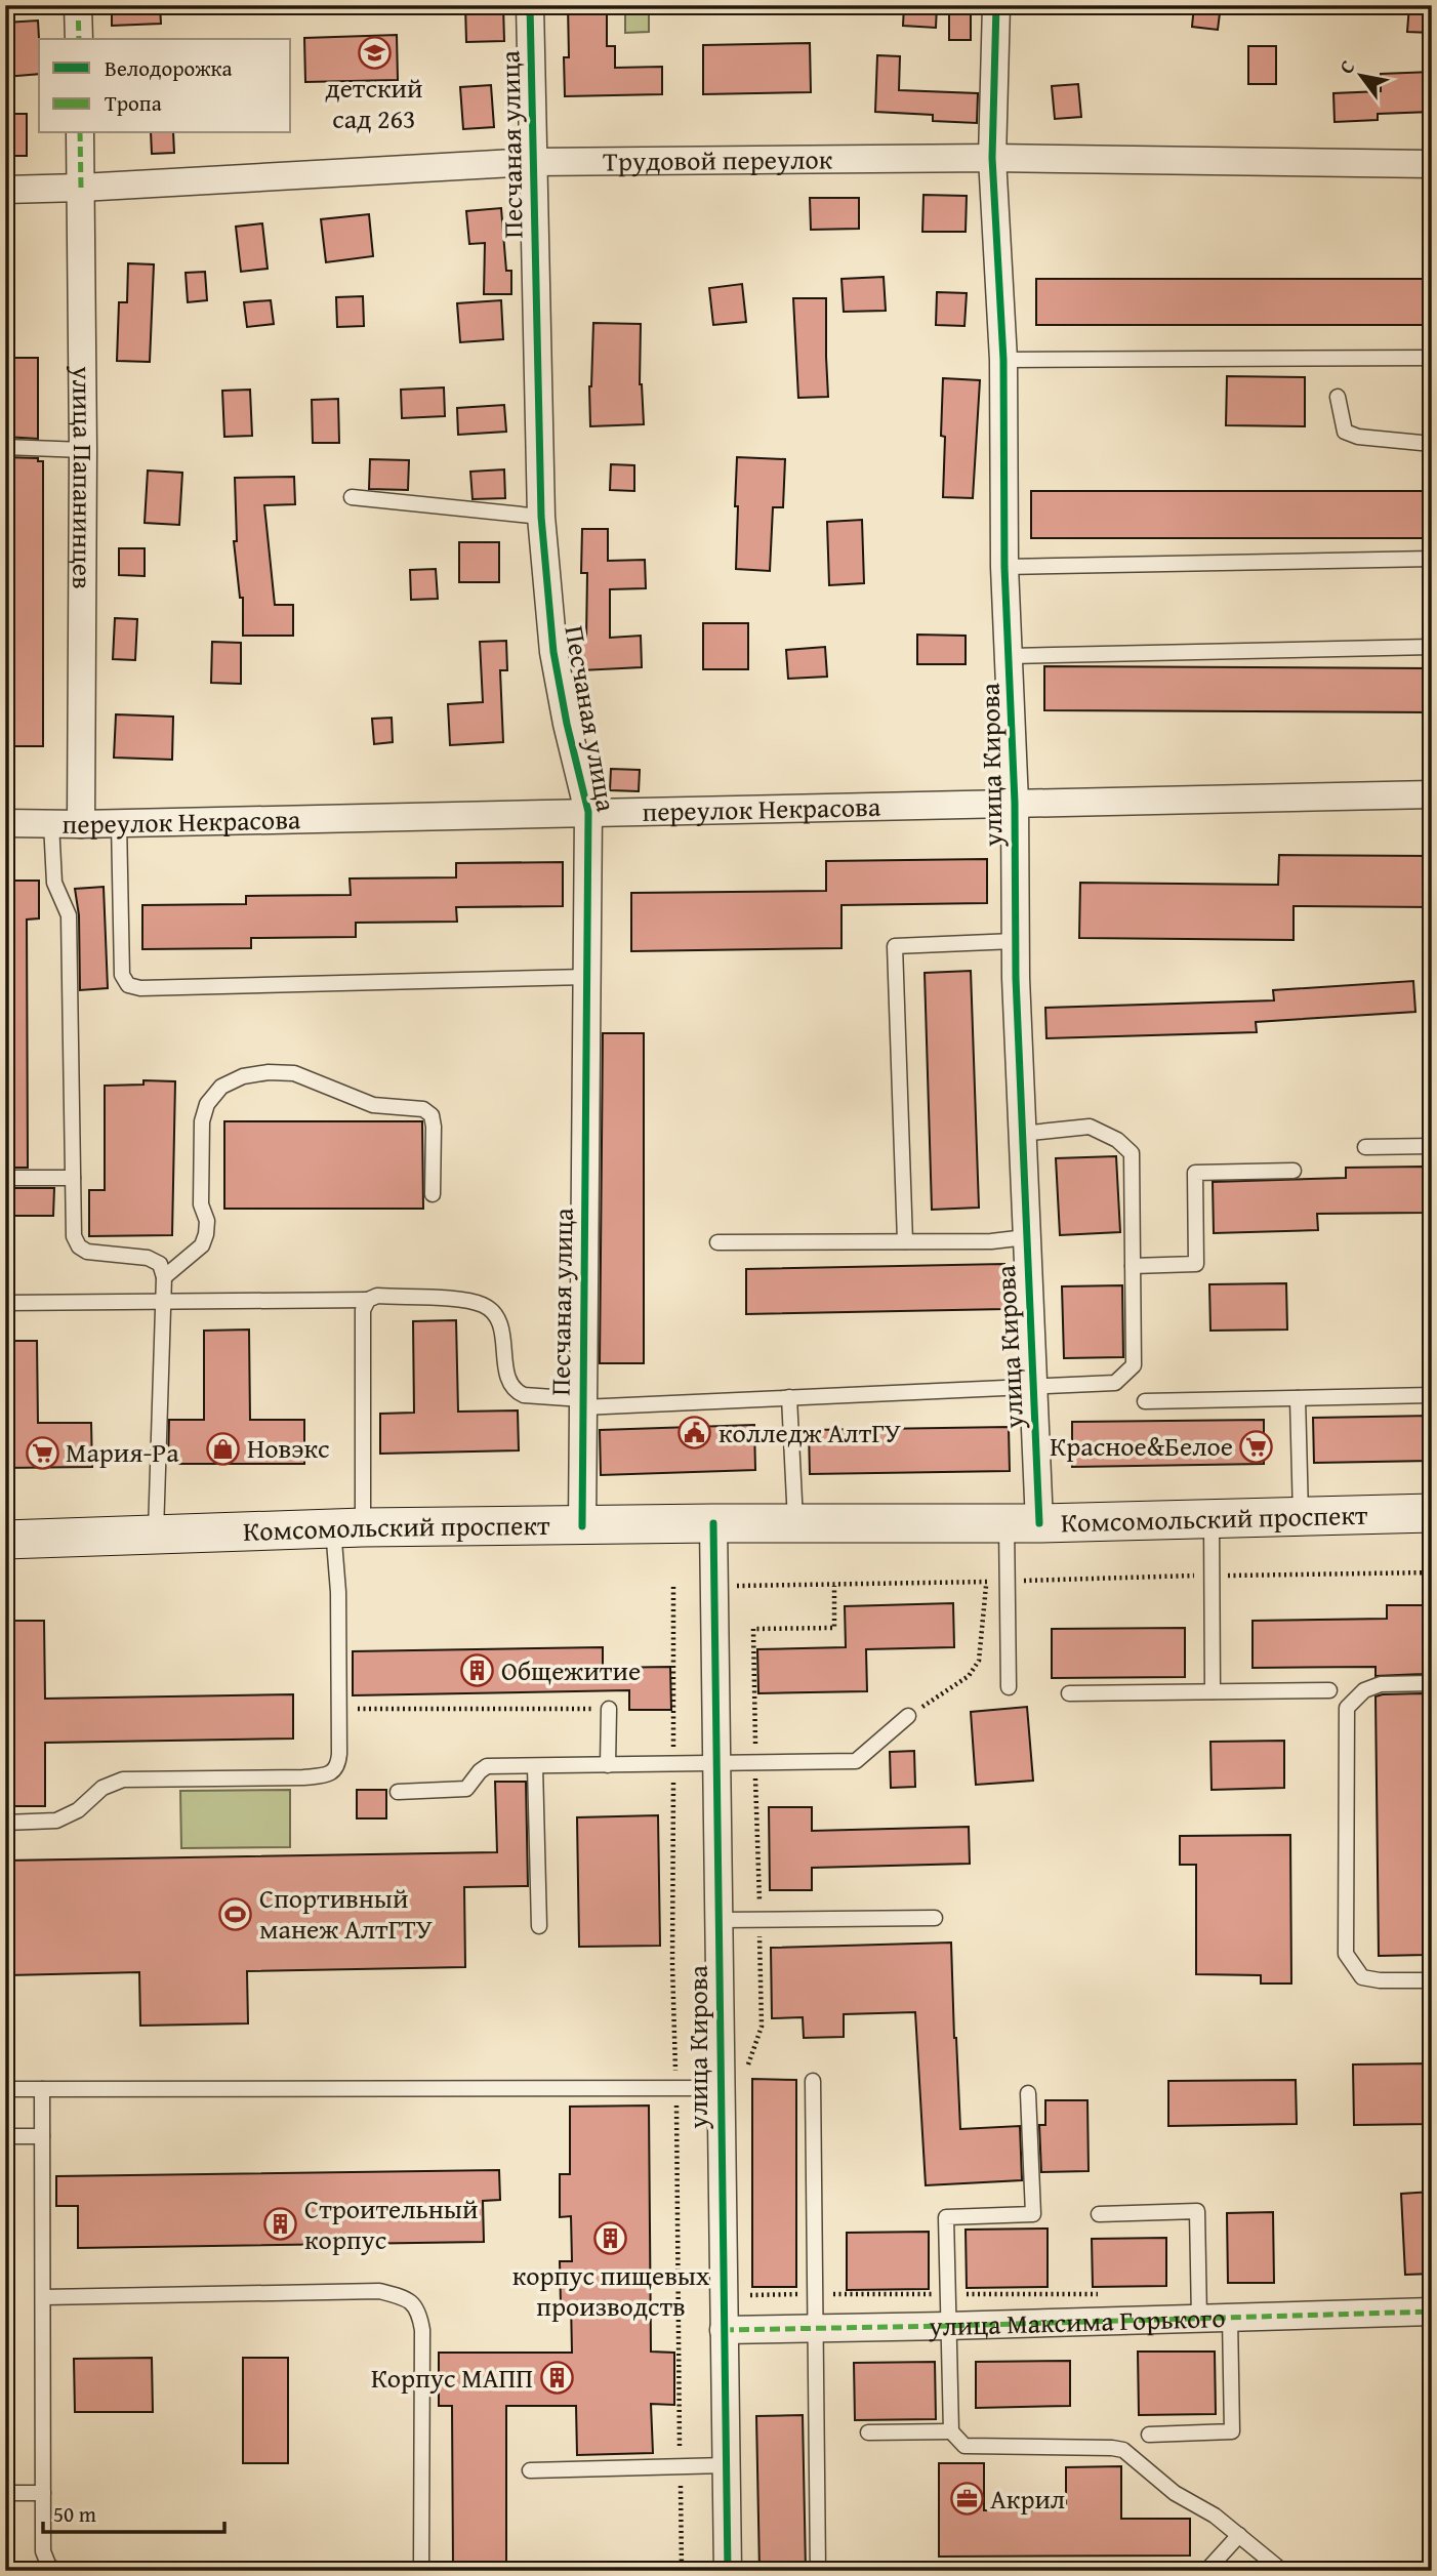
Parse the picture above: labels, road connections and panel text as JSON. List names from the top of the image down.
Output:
{
  "streets": {
    "main road": ["Комсомольский проспект"],
    "street": [
      "Песчаная улица",
      "Трудовой переулок",
      "улица Папанинцев",
      "улица Кирова",
      "переулок Некрасова",
      "улица Максима Горького"
    ]
  },
  "crossings": [
    ["Песчаная улица", "Трудовой переулок"],
    ["Песчаная улица", "переулок Некрасова"],
    ["Песчаная улица", "Комсомольский проспект"],
    ["Трудовой переулок", "улица Папанинцев"],
    ["Трудовой переулок", "улица Кирова"],
    ["улица Папанинцев", "переулок Некрасова"],
    ["улица Кирова", "переулок Некрасова"],
    ["улица Кирова", "Комсомольский проспект"],
    ["улица Кирова", "улица Максима Горького"]
  ],
  "places": {
    "school or university": ["детский сад 263"],
    "public building": ["колледж АлтГУ"],
    "supermarket": ["Красное&Белое", "Мария-Ра"],
    "shop": ["Новэкс"],
    "building": [
      "Общежитие",
      "Строительный корпус",
      "корпус пищевых производств",
      "Корпус МАПП"
    ],
    "sports": ["Спортивный манеж АлтГТУ"],
    "office": ["Акрил"]
  },
  "legend": ["Велодорожка", "Тропа"],
  "scale_bar": "50 m",
  "north": "top left"
}
